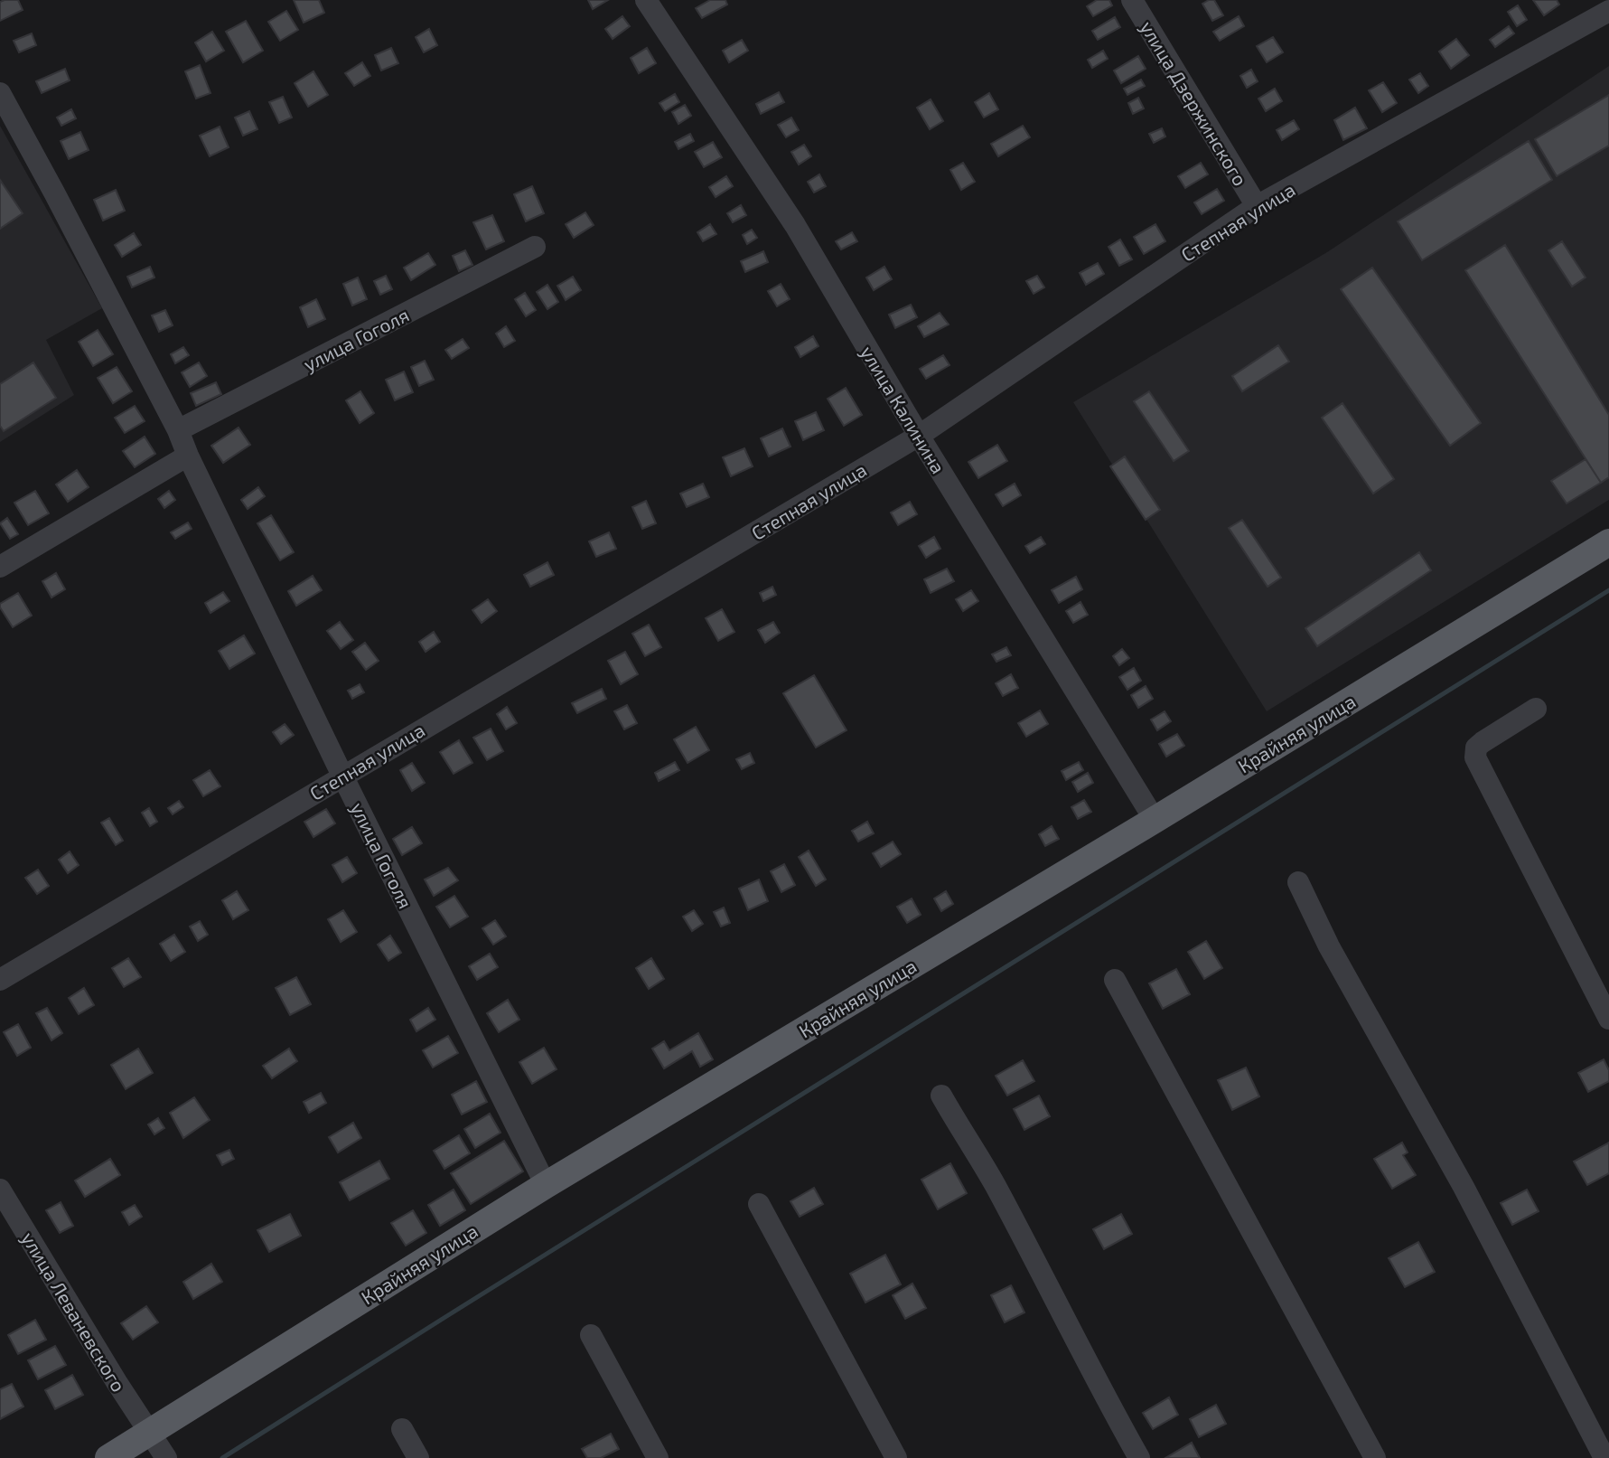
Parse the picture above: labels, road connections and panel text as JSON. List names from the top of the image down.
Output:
{
  "streets": {
    "main road": ["Крайняя улица"],
    "street": [
      "улица Дзержинского",
      "Степная улица",
      "улица Гоголя",
      "улица Калинина",
      "улица Леваневского"
    ]
  },
  "crossings": [
    ["улица Дзержинского", "Степная улица"],
    ["Степная улица", "улица Гоголя"],
    ["Степная улица", "улица Калинина"],
    ["улица Гоголя", "Крайняя улица"],
    ["улица Калинина", "Крайняя улица"],
    ["Крайняя улица", "улица Леваневского"]
  ]
}
